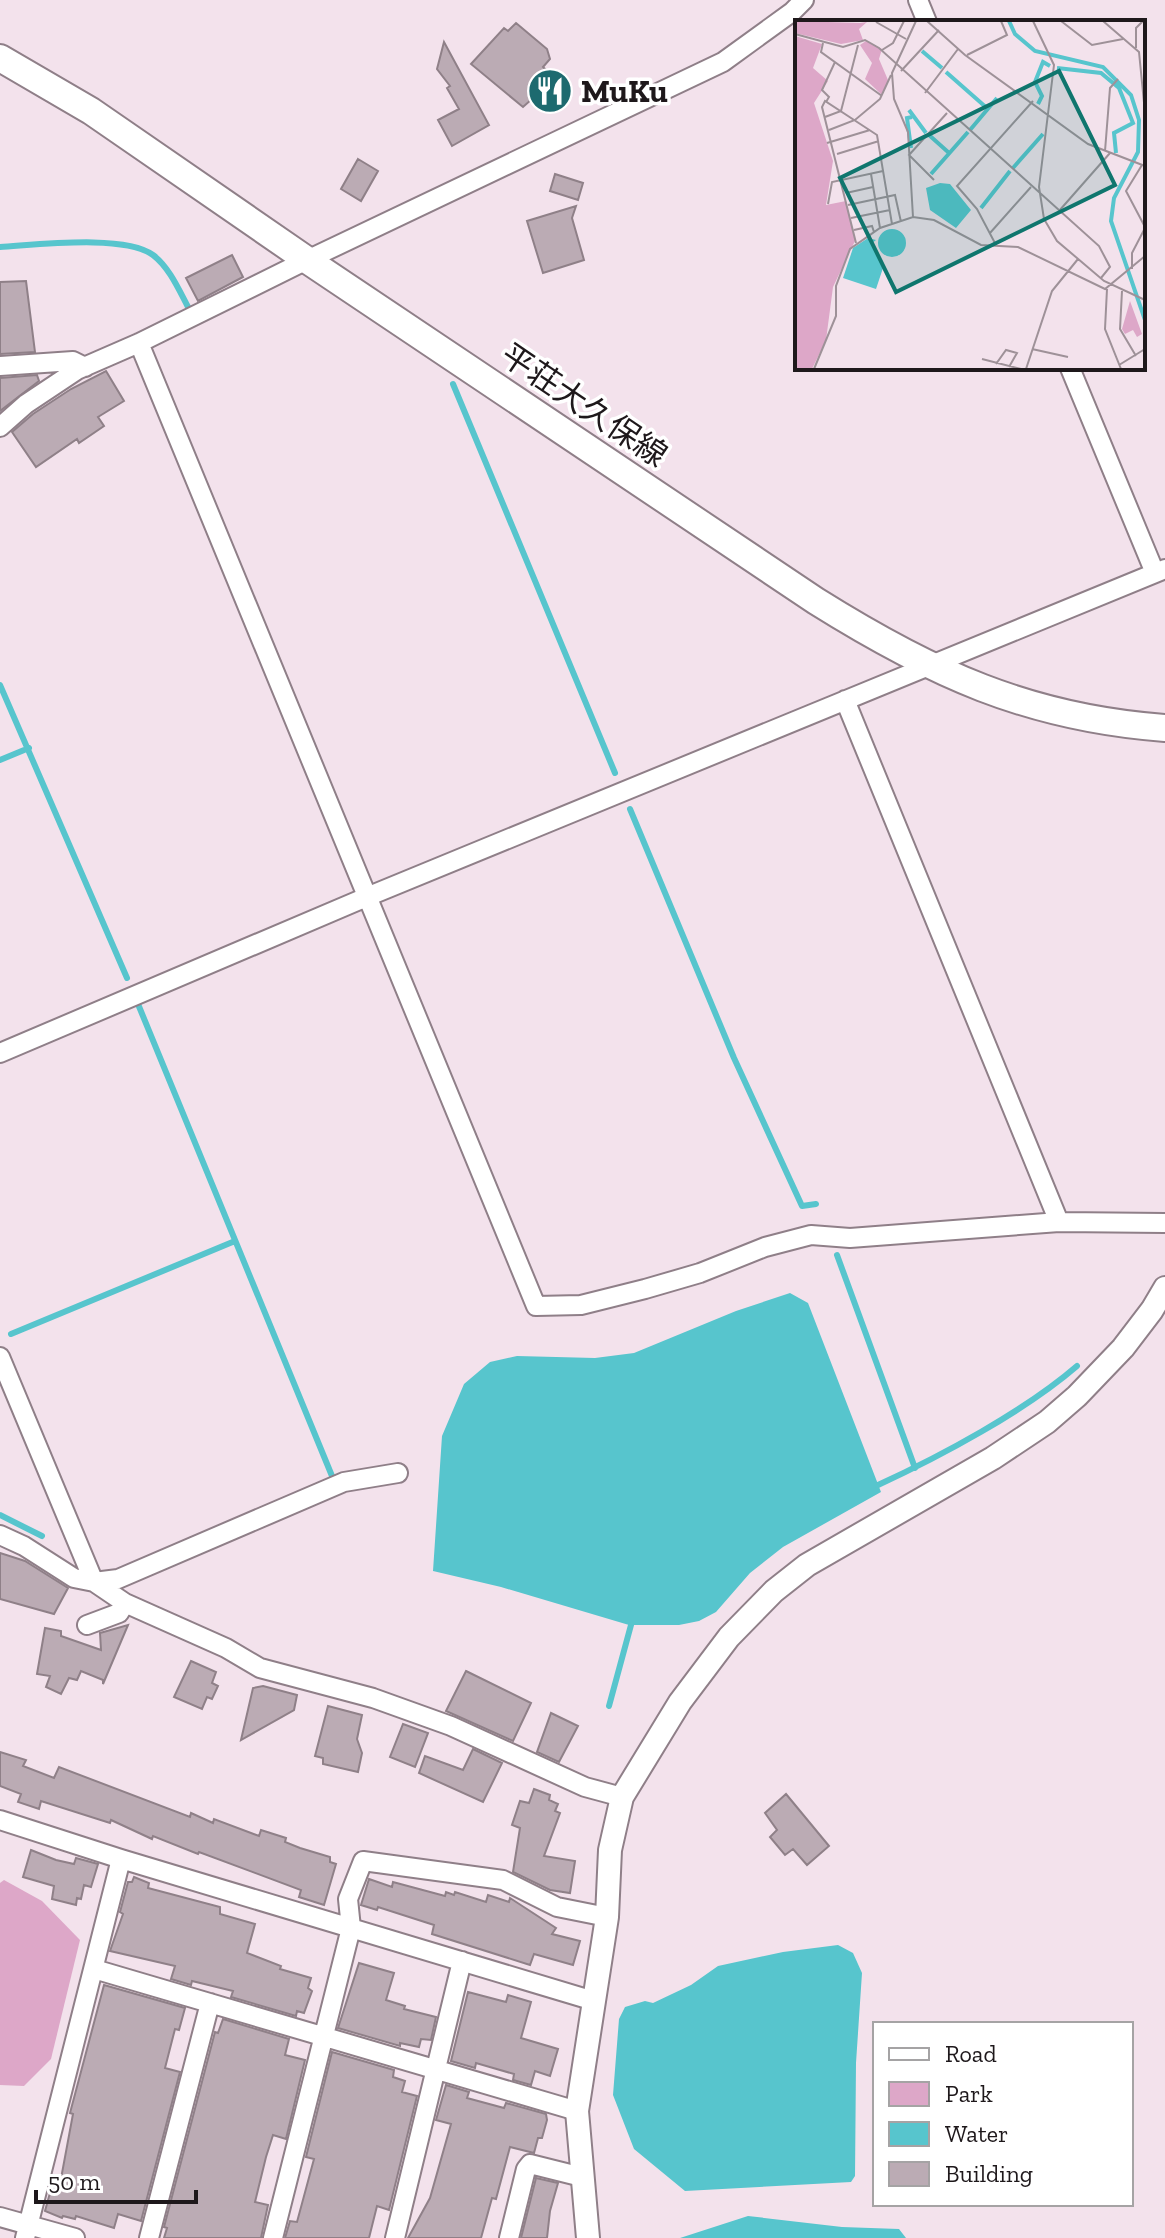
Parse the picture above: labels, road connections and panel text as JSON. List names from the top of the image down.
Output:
{
  "streets": {
    "main road": ["平荘大久保線"]
  },
  "places": {
    "restaurant": ["MuKu"]
  },
  "legend": [
    "Road",
    "Park",
    "Water",
    "Building"
  ],
  "scale_bar": "50 m"
}
